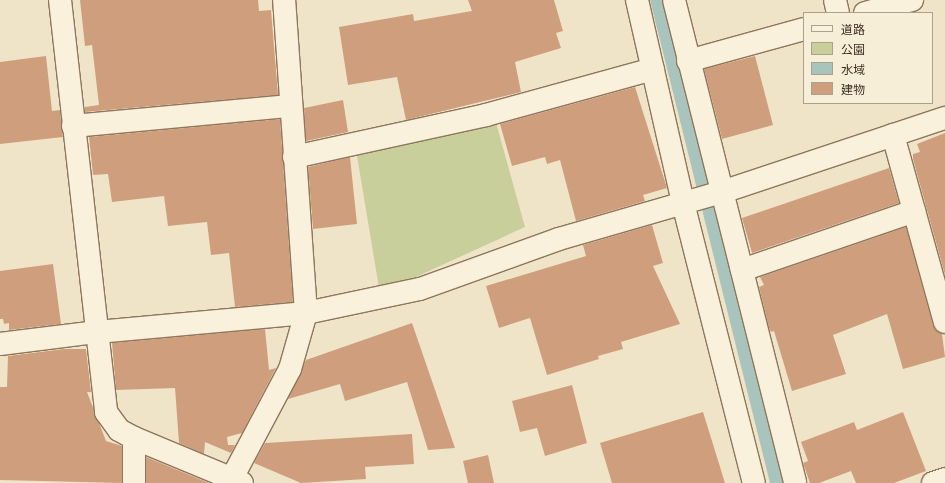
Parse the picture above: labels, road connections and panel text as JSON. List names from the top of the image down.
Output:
{
  "legend": [
    "道路",
    "公園",
    "水域",
    "建物"
  ]
}
